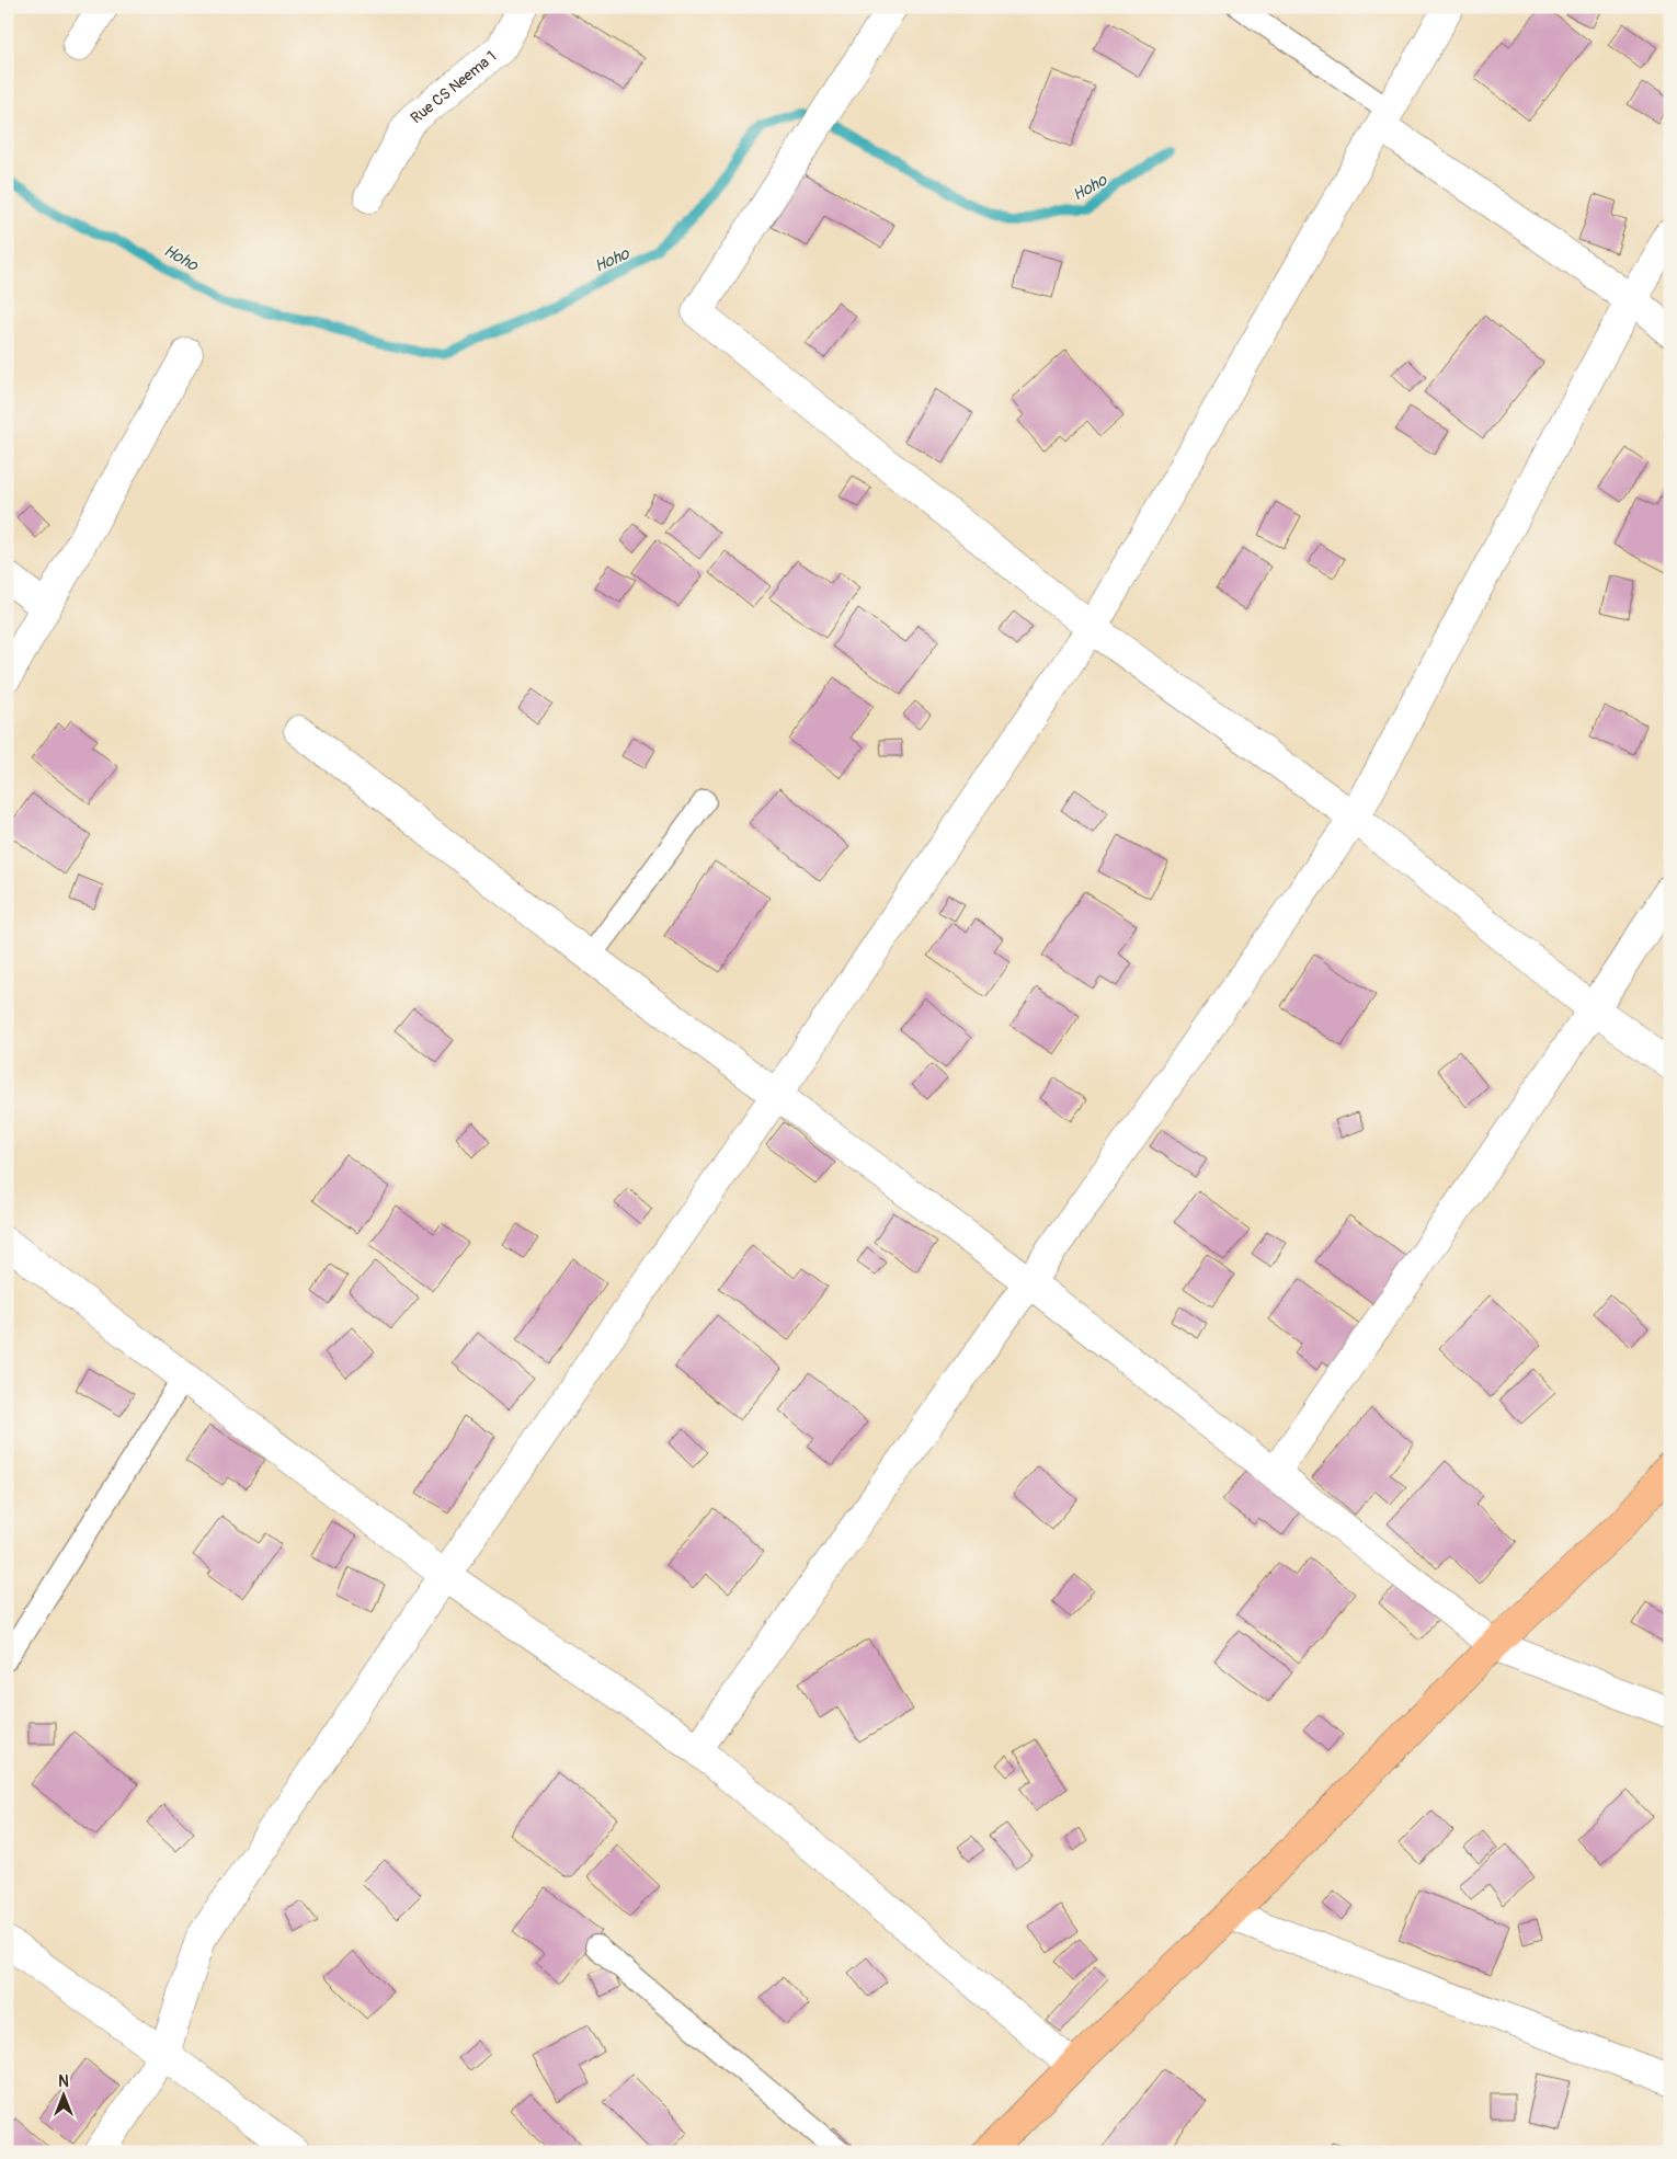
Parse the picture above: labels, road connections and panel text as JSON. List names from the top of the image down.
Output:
{
  "streets": {
    "street": ["Rue CS Neema 1"]
  },
  "water": ["Hoho"],
  "north": "top"
}
